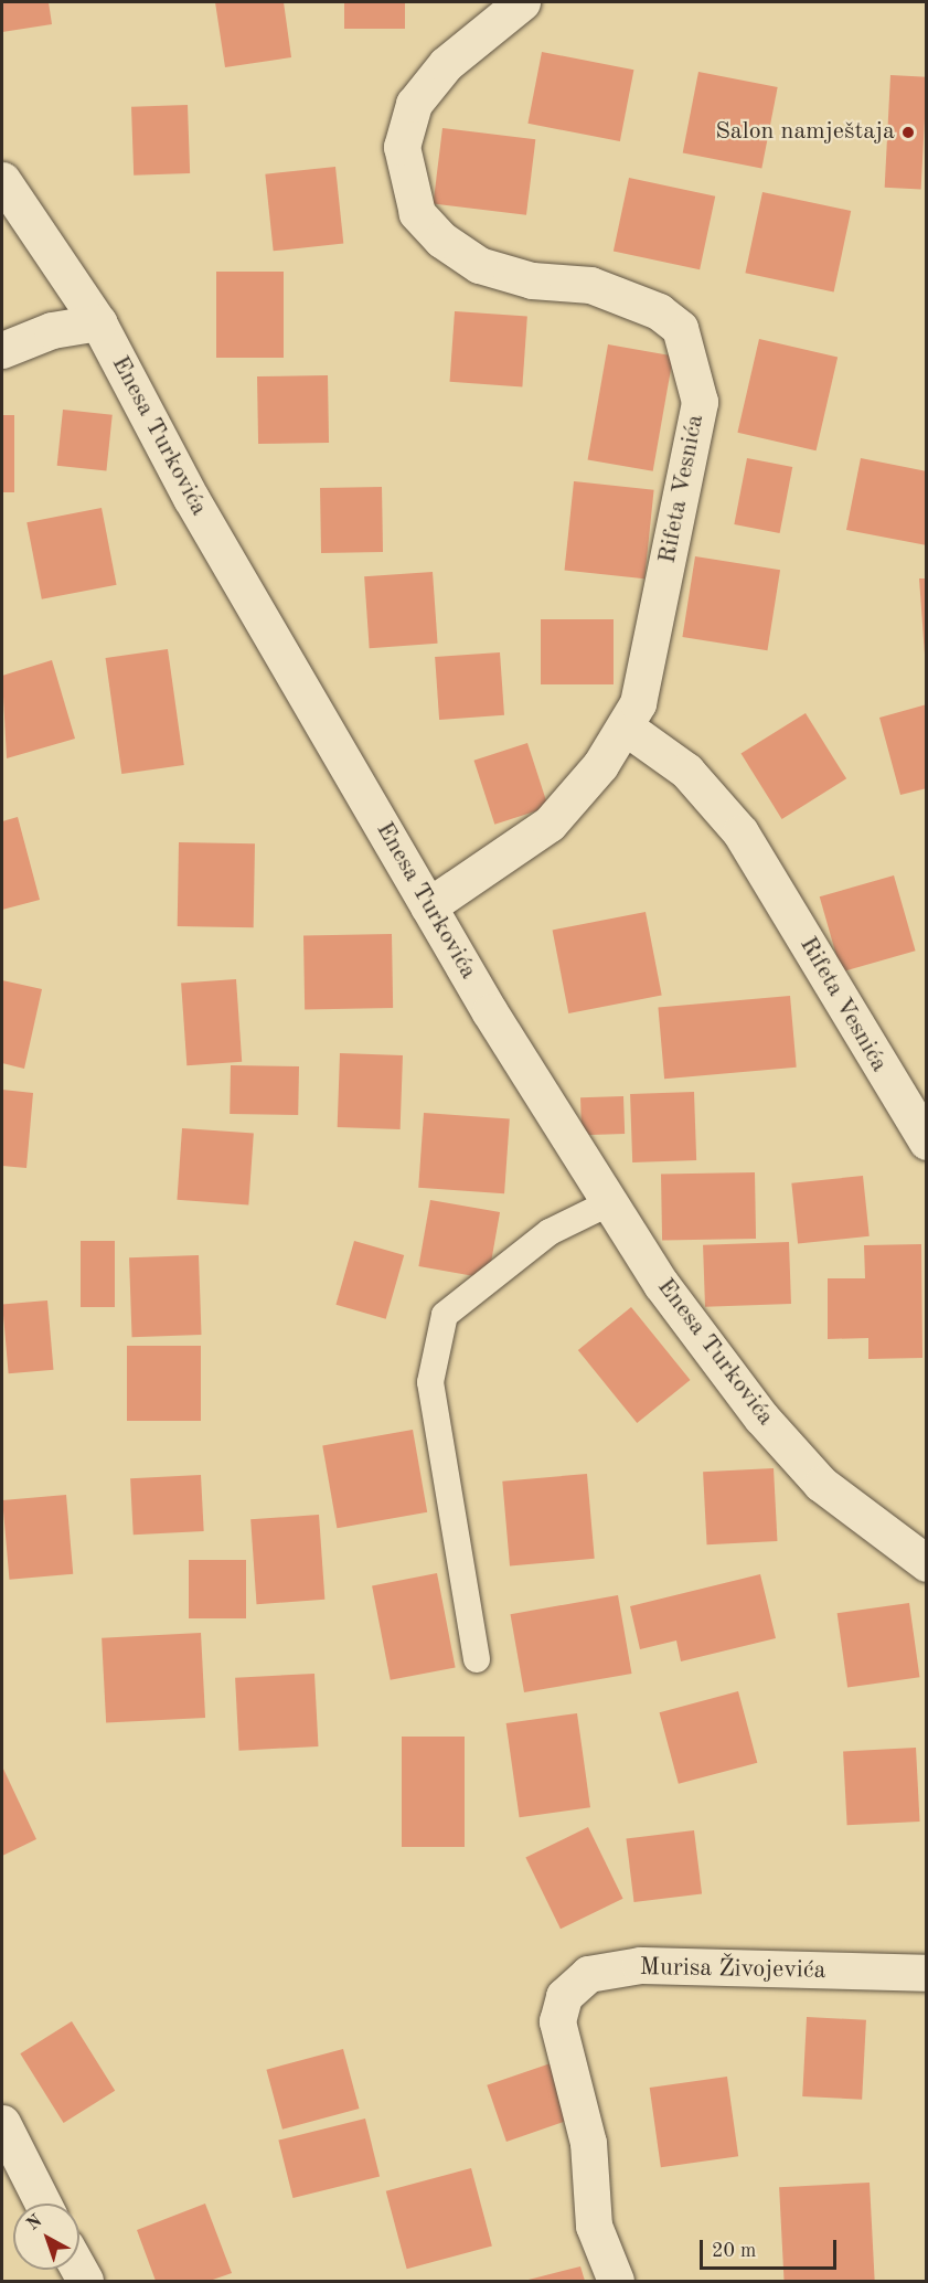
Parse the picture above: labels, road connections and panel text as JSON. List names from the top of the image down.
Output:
{
  "streets": {
    "street": ["Enesa Turkovića", "Rifeta Vesnića", "Murisa Živojevića"]
  },
  "crossings": [
    ["Enesa Turkovića", "Rifeta Vesnića"]
  ],
  "places": ["Salon namještaja"],
  "scale_bar": "20 m",
  "north": "top left"
}
